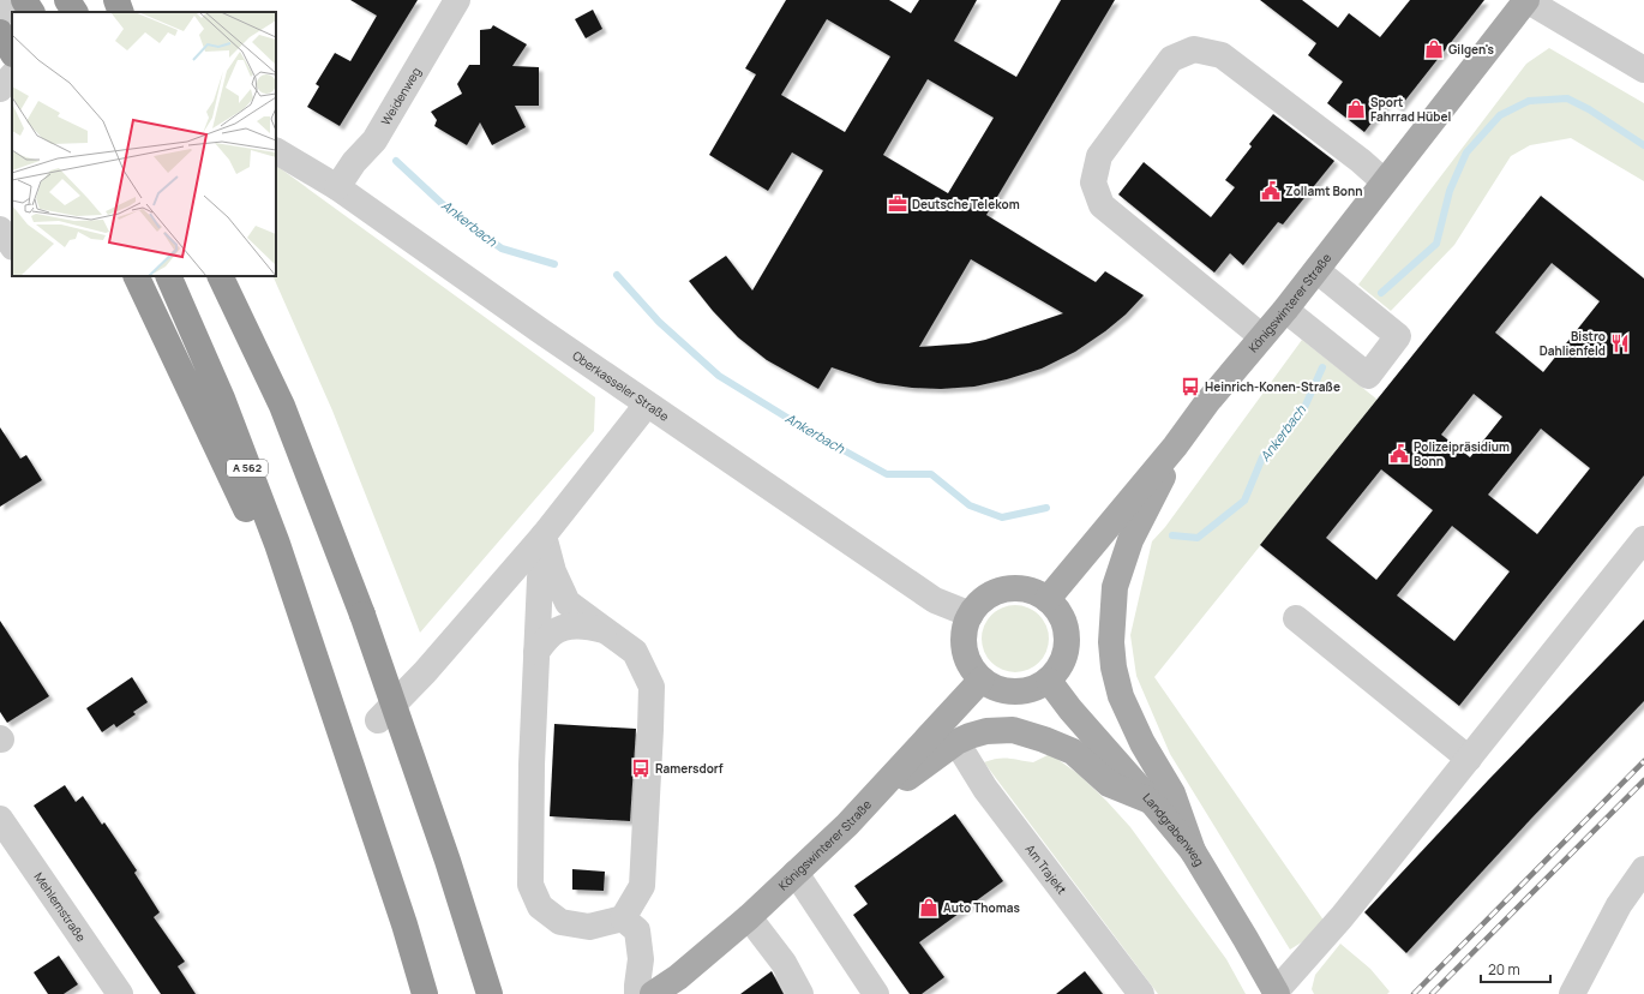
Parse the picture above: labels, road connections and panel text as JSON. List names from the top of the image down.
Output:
{
  "streets": {
    "highway": ["A 562"],
    "main road": ["Königswinterer Straße", "Landgrabenweg"],
    "street": [
      "Weidenweg",
      "Oberkasseler Straße",
      "Am Trajekt",
      "Mehlemstraße"
    ]
  },
  "crossings": [
    ["Weidenweg", "Oberkasseler Straße"],
    ["Königswinterer Straße", "Oberkasseler Straße"],
    ["Königswinterer Straße", "Landgrabenweg"],
    ["Oberkasseler Straße", "Landgrabenweg"]
  ],
  "water": ["Ankerbach"],
  "places": {
    "shop": ["Gilgen's", "Sport Fahrrad Hübel", "Auto Thomas"],
    "public building": ["Zollamt Bonn", "Polizeipräsidium Bonn"],
    "office": ["Deutsche Telekom"],
    "restaurant": ["Bistro Dahlienfeld"],
    "bus stop": ["Heinrich-Konen-Straße", "Ramersdorf"]
  },
  "scale_bar": "20 m"
}
